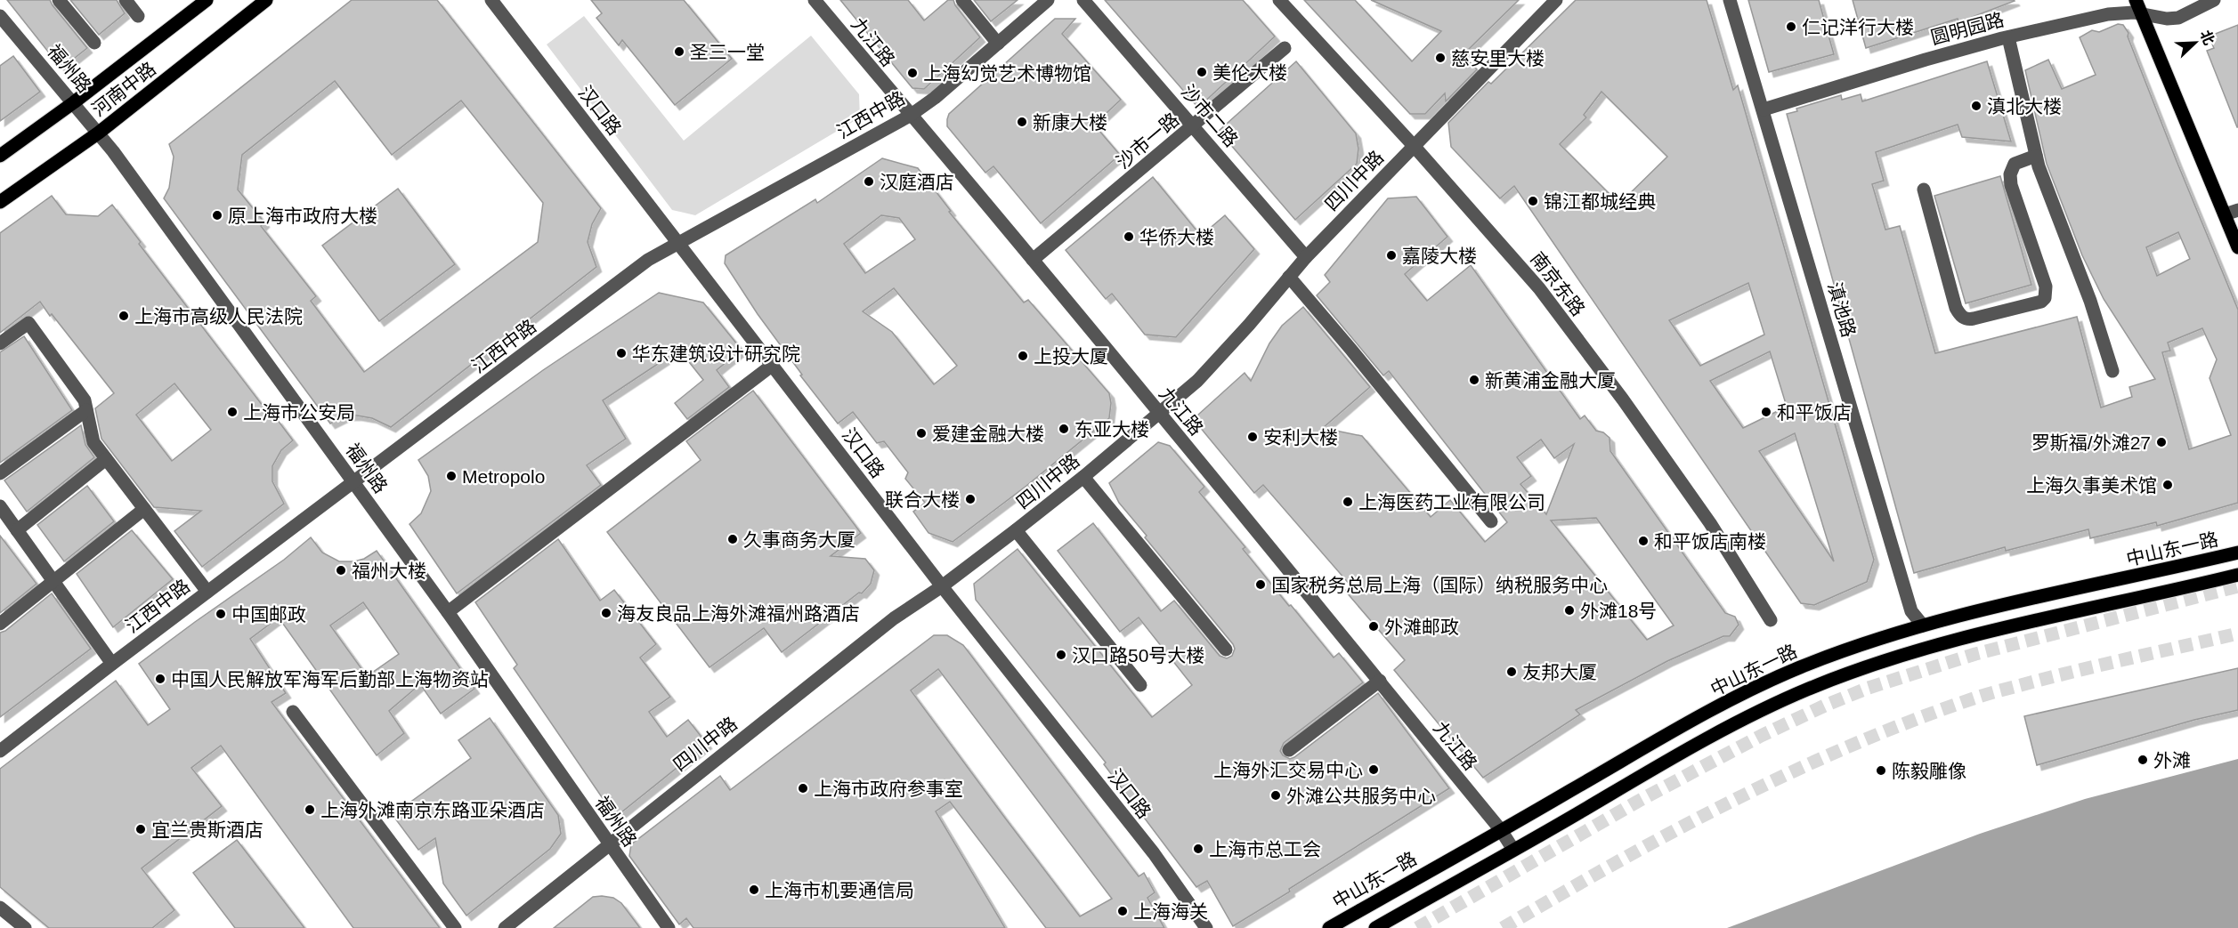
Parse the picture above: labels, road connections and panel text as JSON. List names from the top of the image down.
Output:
{
  "streets": {
    "main road": ["河南中路", "中山东一路"],
    "street": [
      "圆明园路",
      "九江路",
      "福州路",
      "汉口路",
      "江西中路",
      "沙市二路",
      "沙市一路",
      "四川中路",
      "南京东路",
      "滇池路"
    ]
  },
  "crossings": [
    ["圆明园路", "滇池路"],
    ["九江路", "江西中路"],
    ["九江路", "沙市一路"],
    ["九江路", "四川中路"],
    ["九江路", "中山东一路"],
    ["福州路", "河南中路"],
    ["福州路", "江西中路"],
    ["福州路", "四川中路"],
    ["汉口路", "江西中路"],
    ["汉口路", "四川中路"],
    ["沙市二路", "沙市一路"],
    ["沙市二路", "四川中路"],
    ["四川中路", "南京东路"],
    ["滇池路", "中山东一路"]
  ],
  "places": [
    "仁记洋行大楼",
    "圣三一堂",
    "慈安里大楼",
    "美伦大楼",
    "上海幻觉艺术博物馆",
    "滇北大楼",
    "新康大楼",
    "汉庭酒店",
    "锦江都城经典",
    "原上海市政府大楼",
    "华侨大楼",
    "嘉陵大楼",
    "上海市高级人民法院",
    "华东建筑设计研究院",
    "上投大厦",
    "新黄浦金融大厦",
    "上海市公安局",
    "和平饭店",
    "东亚大楼",
    "爱建金融大楼",
    "安利大楼",
    "罗斯福/外滩27",
    "Metropolo",
    "上海久事美术馆",
    "联合大楼",
    "上海医药工业有限公司",
    "久事商务大厦",
    "和平饭店南楼",
    "福州大楼",
    "国家税务总局上海（国际）纳税服务中心",
    "外滩18号",
    "海友良品上海外滩福州路酒店",
    "中国邮政",
    "外滩邮政",
    "汉口路50号大楼",
    "友邦大厦",
    "中国人民解放军海军后勤部上海物资站",
    "外滩",
    "上海外汇交易中心",
    "陈毅雕像",
    "上海市政府参事室",
    "外滩公共服务中心",
    "上海外滩南京东路亚朵酒店",
    "宜兰贵斯酒店",
    "上海市总工会",
    "上海市机要通信局",
    "上海海关"
  ],
  "north": "top right"
}
